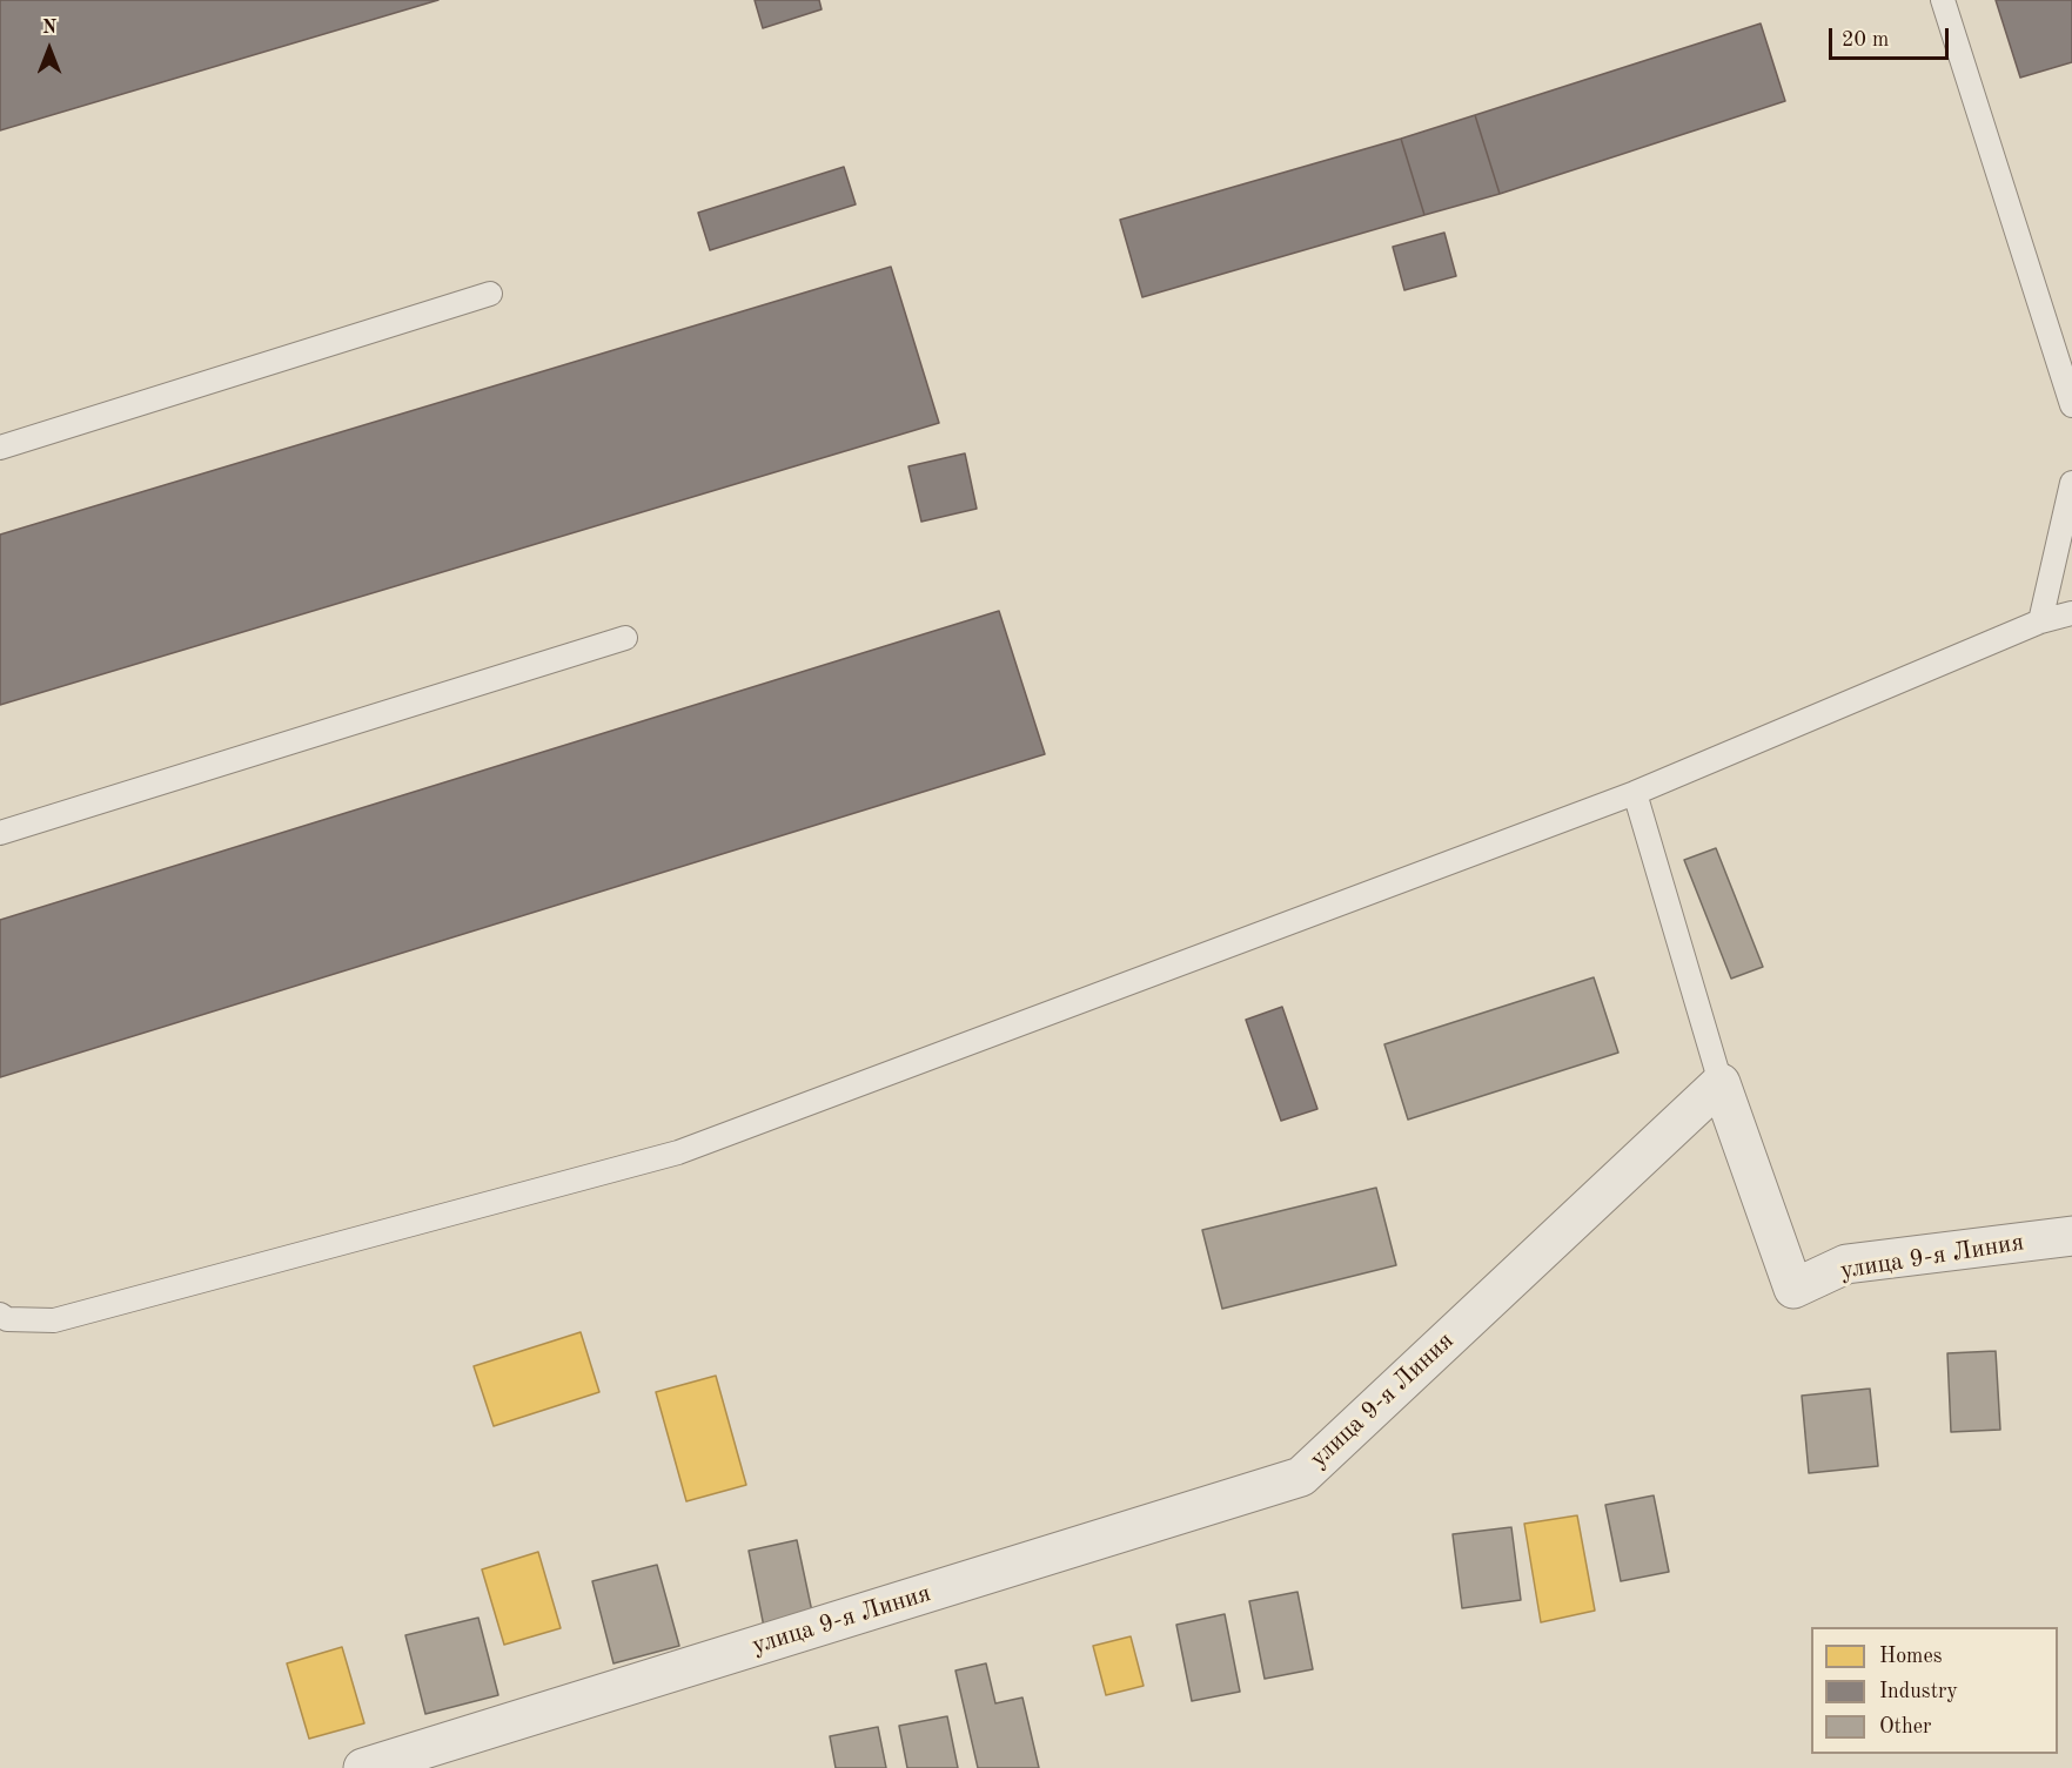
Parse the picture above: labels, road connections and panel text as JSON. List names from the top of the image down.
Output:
{
  "streets": {
    "street": ["улица 9-я Линия"]
  },
  "legend": ["Homes", "Industry", "Other"],
  "scale_bar": "20 m",
  "north": "top"
}
